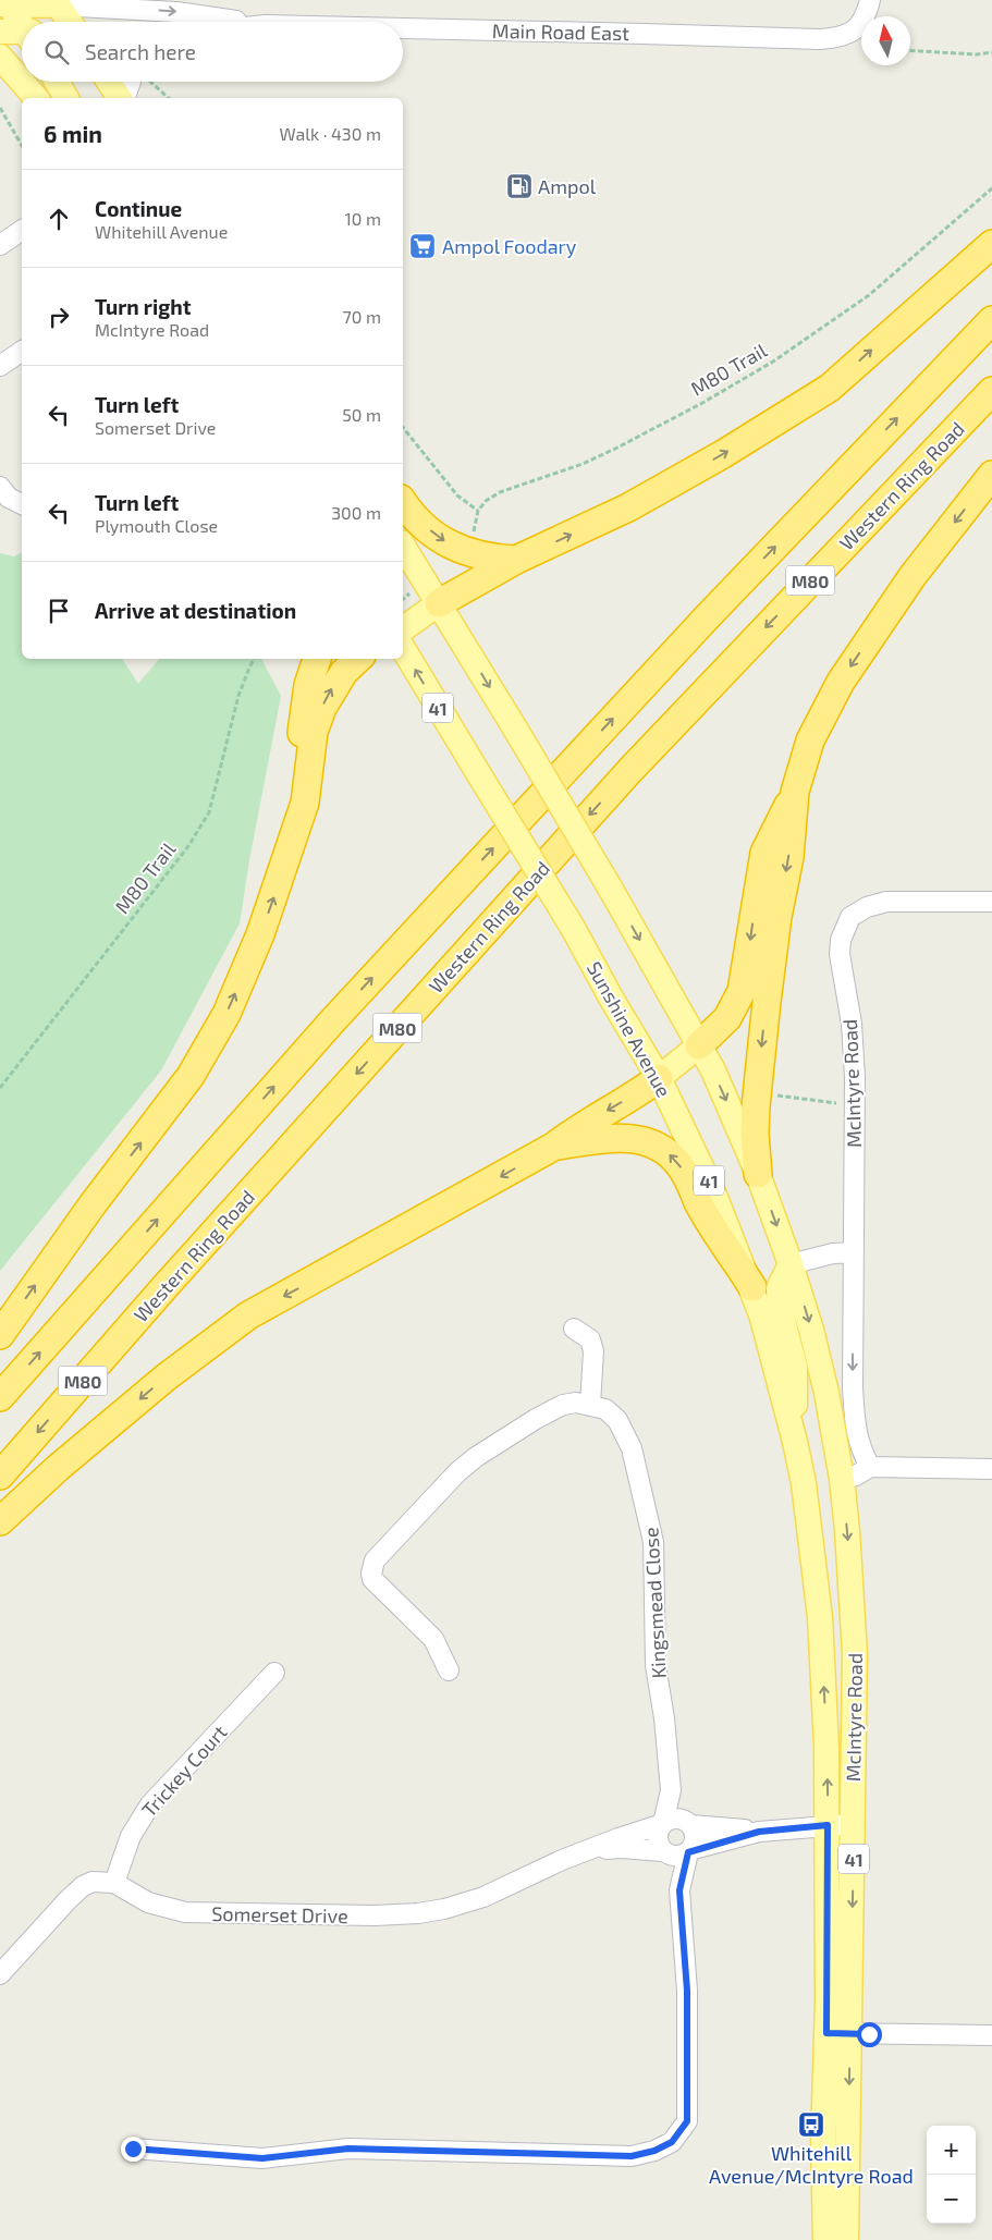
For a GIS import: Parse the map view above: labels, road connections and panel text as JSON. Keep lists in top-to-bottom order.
{
  "streets": {
    "highway": ["Western Ring Road", "M80"],
    "main road": [
      "Main Road East",
      "41",
      "Sunshine Avenue",
      "McIntyre Road"
    ],
    "street": ["Kingsmead Close", "Trickey Court", "Somerset Drive"],
    "path": ["M80 Trail"]
  },
  "crossings": [
    ["41", "McIntyre Road"],
    ["Sunshine Avenue", "McIntyre Road"],
    ["Kingsmead Close", "Somerset Drive"],
    ["Trickey Court", "Somerset Drive"]
  ],
  "places": {
    "fuel station": ["Ampol"],
    "supermarket": ["Ampol Foodary"],
    "bus stop": ["Whitehill Avenue/McIntyre Road"]
  },
  "north": "top",
  "page": {
    "search": "Search here",
    "heading": ["6 min", "Walk · 430 m"],
    "list": [
      ["Continue", "Whitehill Avenue", "10 m"],
      ["Turn right", "McIntyre Road", "70 m"],
      ["Turn left", "Somerset Drive", "50 m"],
      ["Turn left", "Plymouth Close", "300 m"],
      "Arrive at destination"
    ],
    "map_buttons": ["+", "−"]
  }
}
